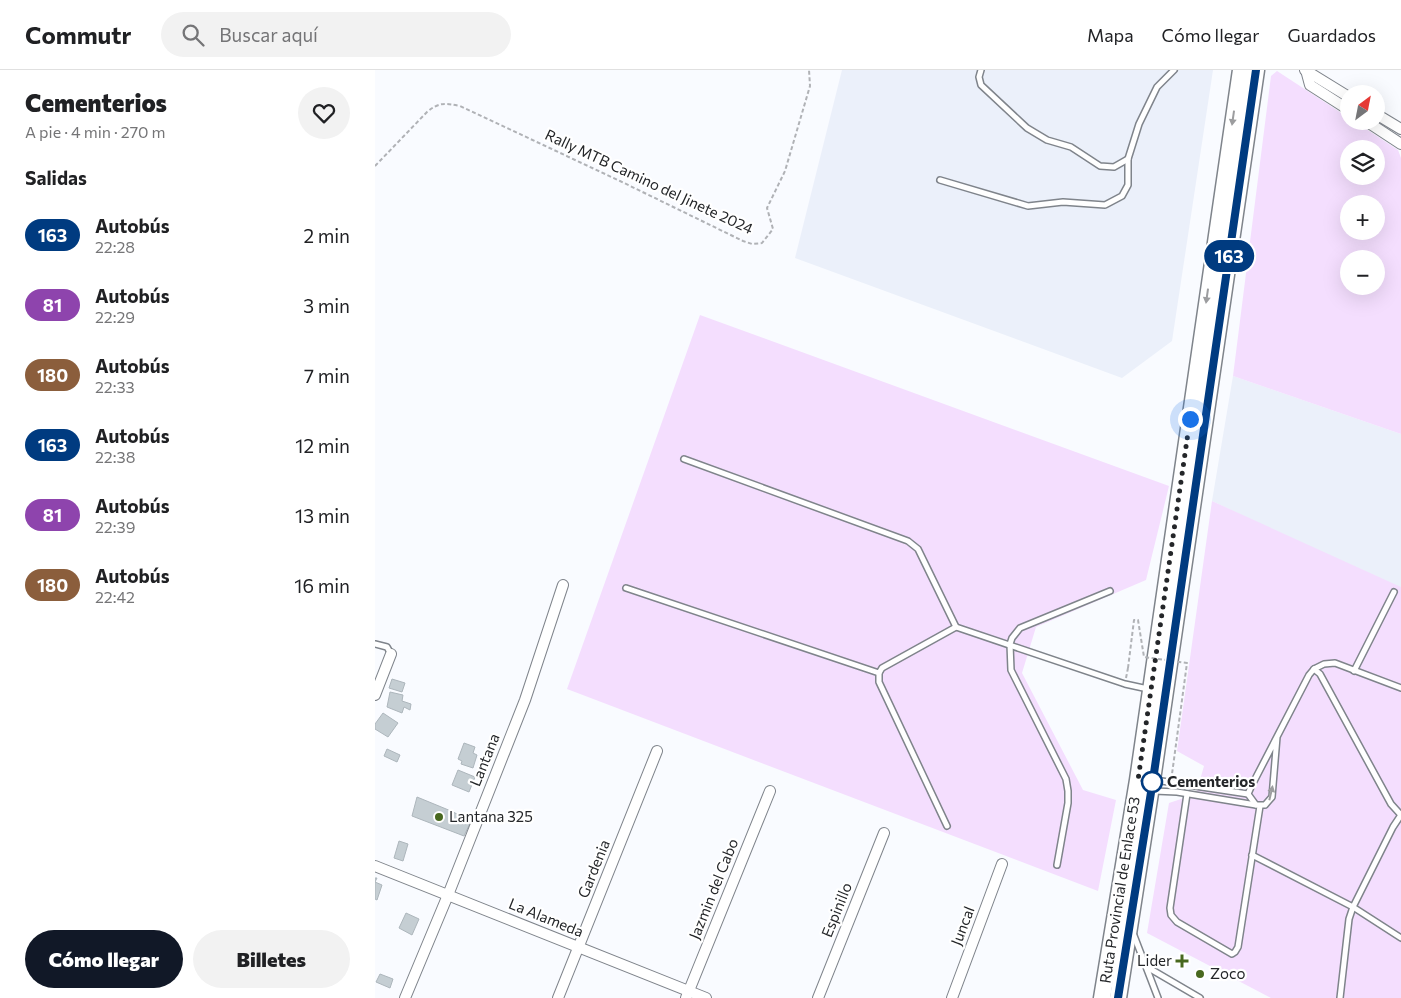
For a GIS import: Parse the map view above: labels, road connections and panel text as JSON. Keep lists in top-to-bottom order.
{
  "streets": {
    "main road": ["Ruta Provincial de Enlace 53"],
    "street": [
      "Lantana",
      "Gardenia",
      "Jazmin del Cabo",
      "Espinillo",
      "La Alameda",
      "Juncal"
    ],
    "path": ["Rally MTB Camino del Jinete 2024"]
  },
  "crossings": [
    ["Lantana", "La Alameda"],
    ["Gardenia", "La Alameda"],
    ["Jazmin del Cabo", "La Alameda"]
  ],
  "places": {
    "other": ["Cementerios", "Lantana 325", "Zoco"],
    "health": ["Lider"]
  },
  "lines": ["bus line 163"],
  "north": "top right",
  "page": {
    "header": "Commutr",
    "search": "Buscar aquí",
    "nav": ["Mapa", "Cómo llegar", "Guardados"],
    "heading": [
      ["Cementerios", "A pie · 4 min · 270 m"],
      "Salidas"
    ],
    "on_map": "163",
    "map_buttons": ["+", "−"],
    "list": [
      {
        "mark": "163",
        "name": "Autobús",
        "note": "22:28",
        "value": "2 min"
      },
      {
        "mark": "81",
        "name": "Autobús",
        "note": "22:29",
        "value": "3 min"
      },
      {
        "mark": "180",
        "name": "Autobús",
        "note": "22:33",
        "value": "7 min"
      },
      {
        "mark": "163",
        "name": "Autobús",
        "note": "22:38",
        "value": "12 min"
      },
      {
        "mark": "81",
        "name": "Autobús",
        "note": "22:39",
        "value": "13 min"
      },
      {
        "mark": "180",
        "name": "Autobús",
        "note": "22:42",
        "value": "16 min"
      }
    ],
    "buttons": ["Cómo llegar", "Billetes"]
  }
}
